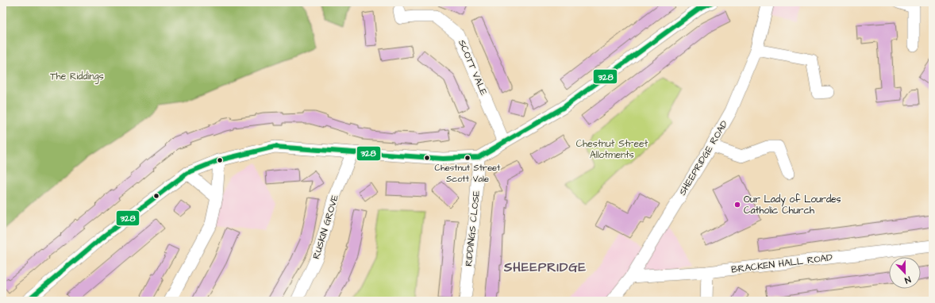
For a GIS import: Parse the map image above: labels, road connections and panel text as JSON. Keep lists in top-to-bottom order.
{
  "streets": {
    "street": [
      "SCOTT VALE",
      "SHEEPRIDGE ROAD",
      "RUSKIN GROVE",
      "RIDDINGS CLOSE",
      "BRACKEN HALL ROAD"
    ]
  },
  "crossings": [
    ["SHEEPRIDGE ROAD", "BRACKEN HALL ROAD"]
  ],
  "districts": ["SHEEPRIDGE"],
  "parks": ["The Riddings", "Chestnut Street Allotments"],
  "places": ["Chestnut Street Scott Vale", "Our Lady of Lourdes Catholic Church"],
  "lines": ["transit line 328"],
  "north": "bottom"
}
